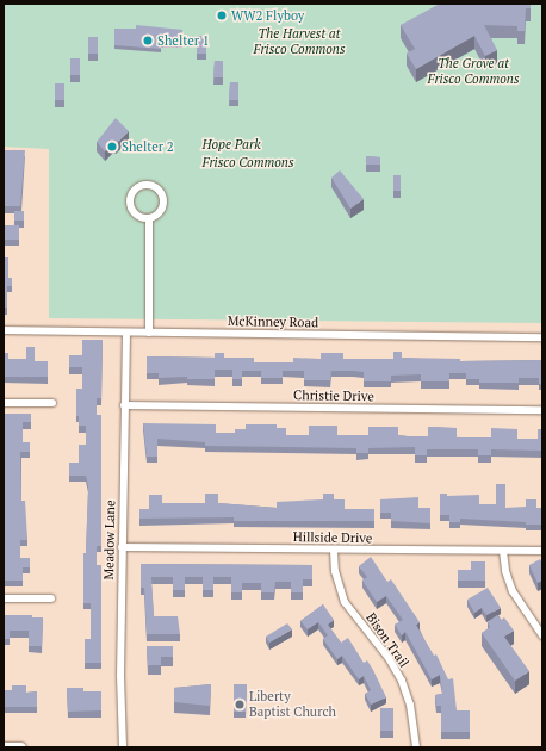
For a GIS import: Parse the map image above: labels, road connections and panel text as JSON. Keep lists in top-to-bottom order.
{
  "streets": {
    "street": [
      "McKinney Road",
      "Christie Drive",
      "Hillside Drive",
      "Meadow Lane",
      "Bison Trail"
    ]
  },
  "crossings": [
    ["McKinney Road", "Meadow Lane"],
    ["Christie Drive", "Meadow Lane"],
    ["Hillside Drive", "Meadow Lane"],
    ["Hillside Drive", "Bison Trail"]
  ],
  "parks": [
    "The Harvest at Frisco Commons",
    "The Grove at Frisco Commons",
    "Hope Park",
    "Frisco Commons"
  ],
  "places": [
    "WW2 Flyboy",
    "Shelter 1",
    "Shelter 2",
    "Liberty Baptist Church"
  ]
}
